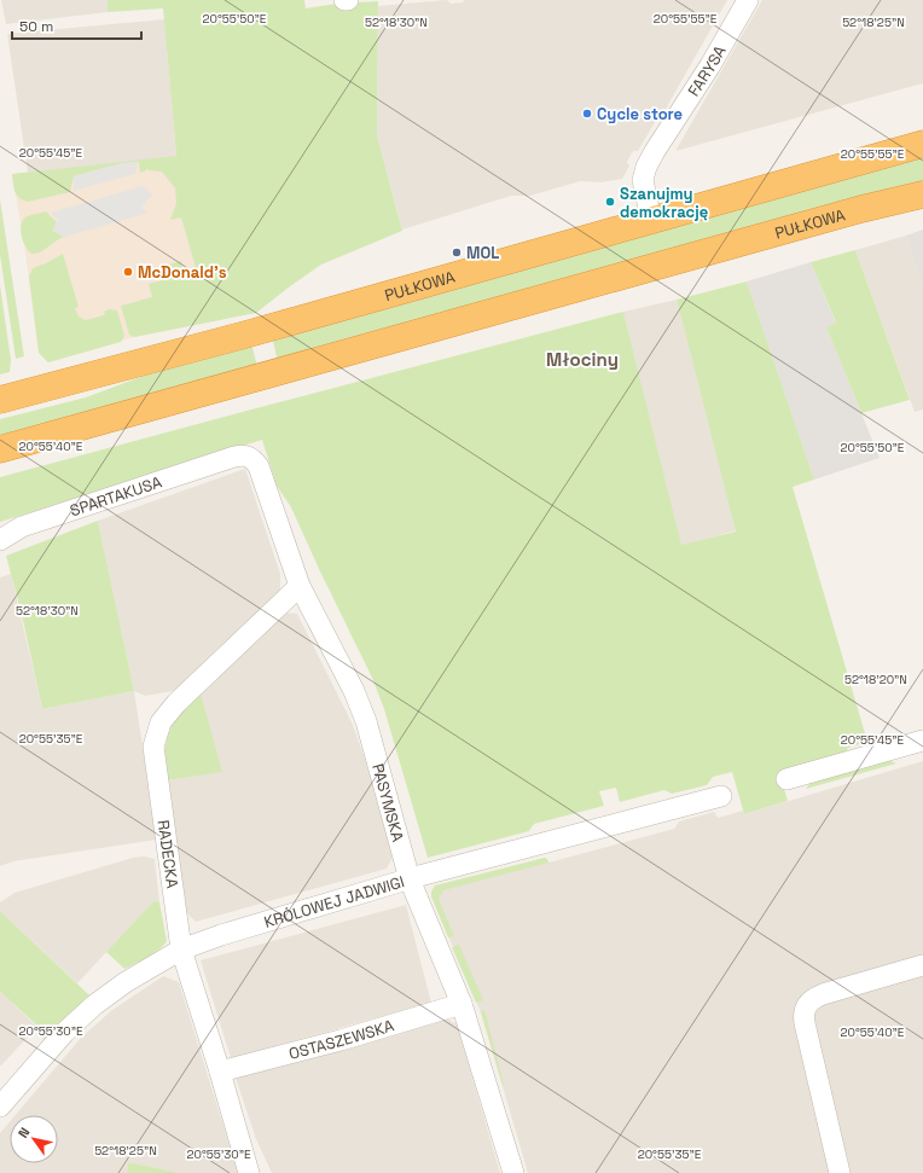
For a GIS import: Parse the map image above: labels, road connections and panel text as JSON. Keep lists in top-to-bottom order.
{
  "streets": {
    "highway": ["PUŁKOWA"],
    "street": [
      "FARYSA",
      "SPARTAKUSA",
      "PASYMSKA",
      "RADECKA",
      "KRÓLOWEJ JADWIGI",
      "OSTASZEWSKA"
    ]
  },
  "crossings": [
    ["FARYSA", "PUŁKOWA"],
    ["SPARTAKUSA", "PASYMSKA"],
    ["PASYMSKA", "RADECKA"],
    ["PASYMSKA", "KRÓLOWEJ JADWIGI"],
    ["PASYMSKA", "OSTASZEWSKA"],
    ["RADECKA", "KRÓLOWEJ JADWIGI"],
    ["RADECKA", "OSTASZEWSKA"]
  ],
  "districts": ["Młociny"],
  "places": [
    "Cycle store",
    "Szanujmy demokrację",
    "MOL",
    "McDonald's"
  ],
  "scale_bar": "50 m",
  "north": "top left",
  "coordinates": [
    "20°55'50\"E",
    "20°55'55\"E",
    "52°18'30\"N",
    "52°18'25\"N",
    "20°55'45\"E",
    "20°55'40\"E",
    "52°18'20\"N",
    "20°55'35\"E",
    "20°55'30\"E"
  ]
}
